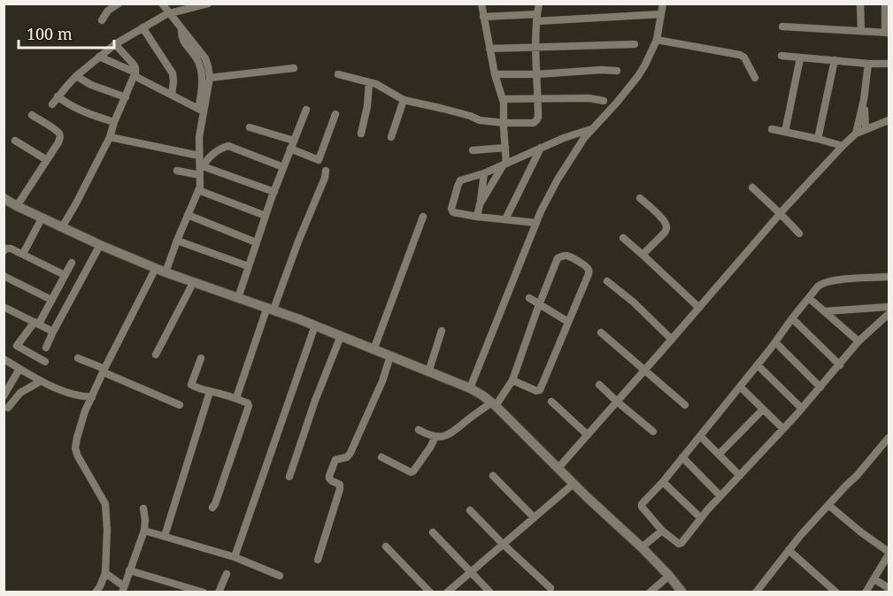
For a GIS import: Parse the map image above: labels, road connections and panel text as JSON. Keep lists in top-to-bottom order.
{
  "scale_bar": "100 m"
}
